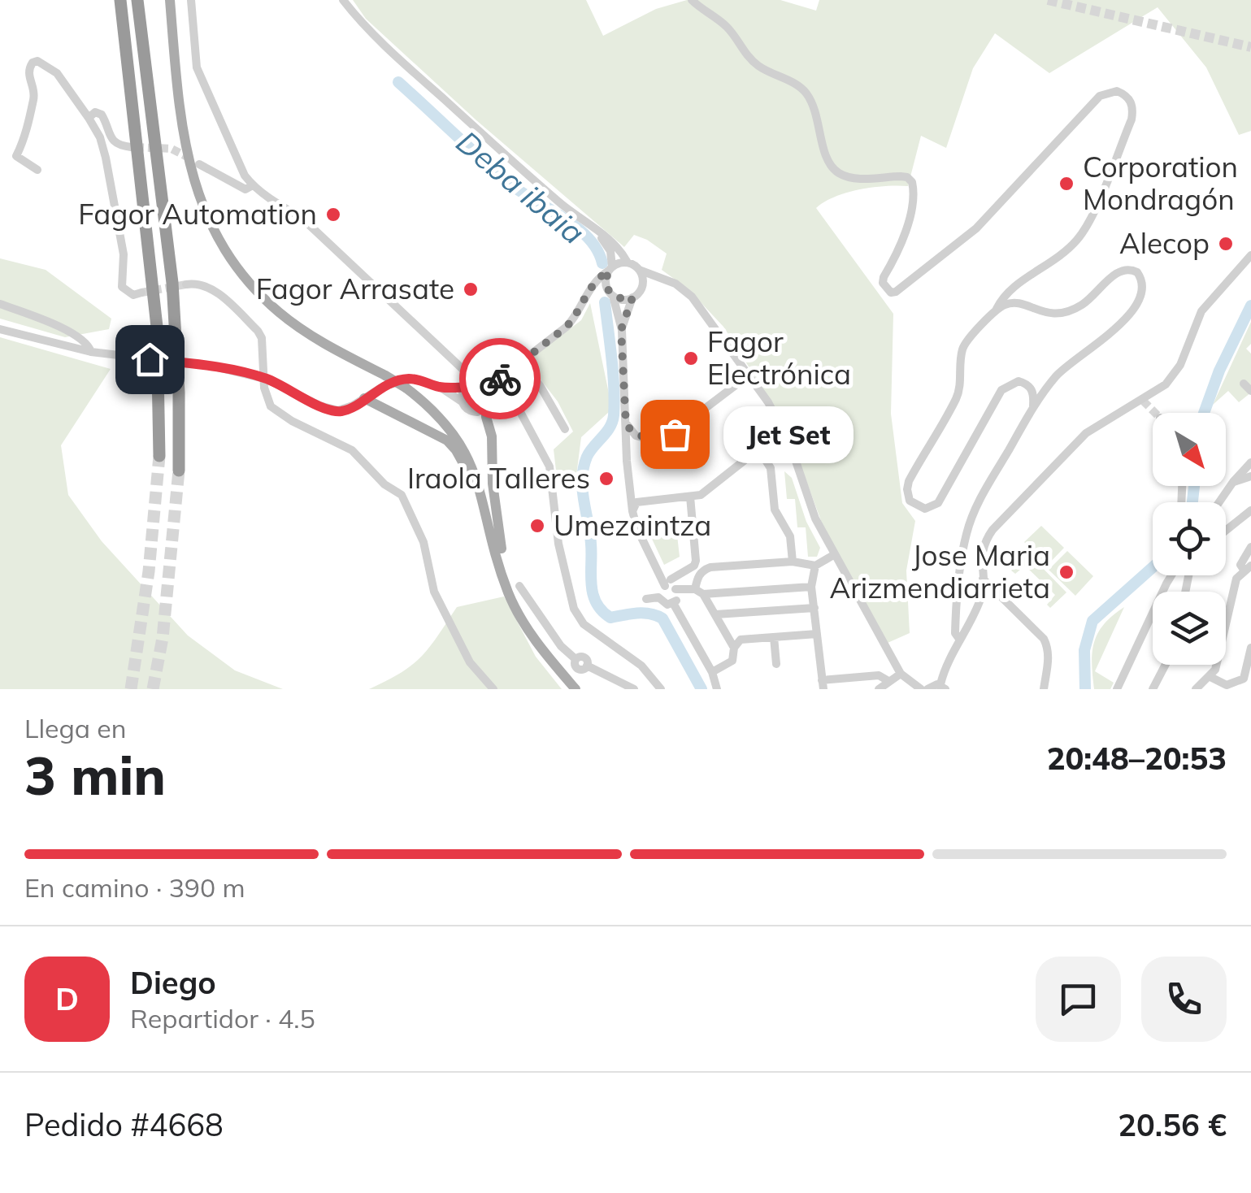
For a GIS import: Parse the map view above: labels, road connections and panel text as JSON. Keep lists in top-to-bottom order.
{
  "water": ["Deba ibaia"],
  "places": [
    "Corporation Mondragón",
    "Fagor Automation",
    "Alecop",
    "Fagor Arrasate",
    "Fagor Electrónica",
    "Jet Set",
    "Iraola Talleres",
    "Umezaintza",
    "Jose Maria Arizmendiarrieta"
  ],
  "north": "bottom right",
  "page": {
    "bubble": "Jet Set",
    "heading": ["3 min", "Llega en", "20:48–20:53"],
    "panel": [
      "Diego",
      "Repartidor · 4.5",
      "Pedido #4668",
      "20.56 €"
    ],
    "bar": "En camino · 390 m",
    "round": "D"
  }
}
